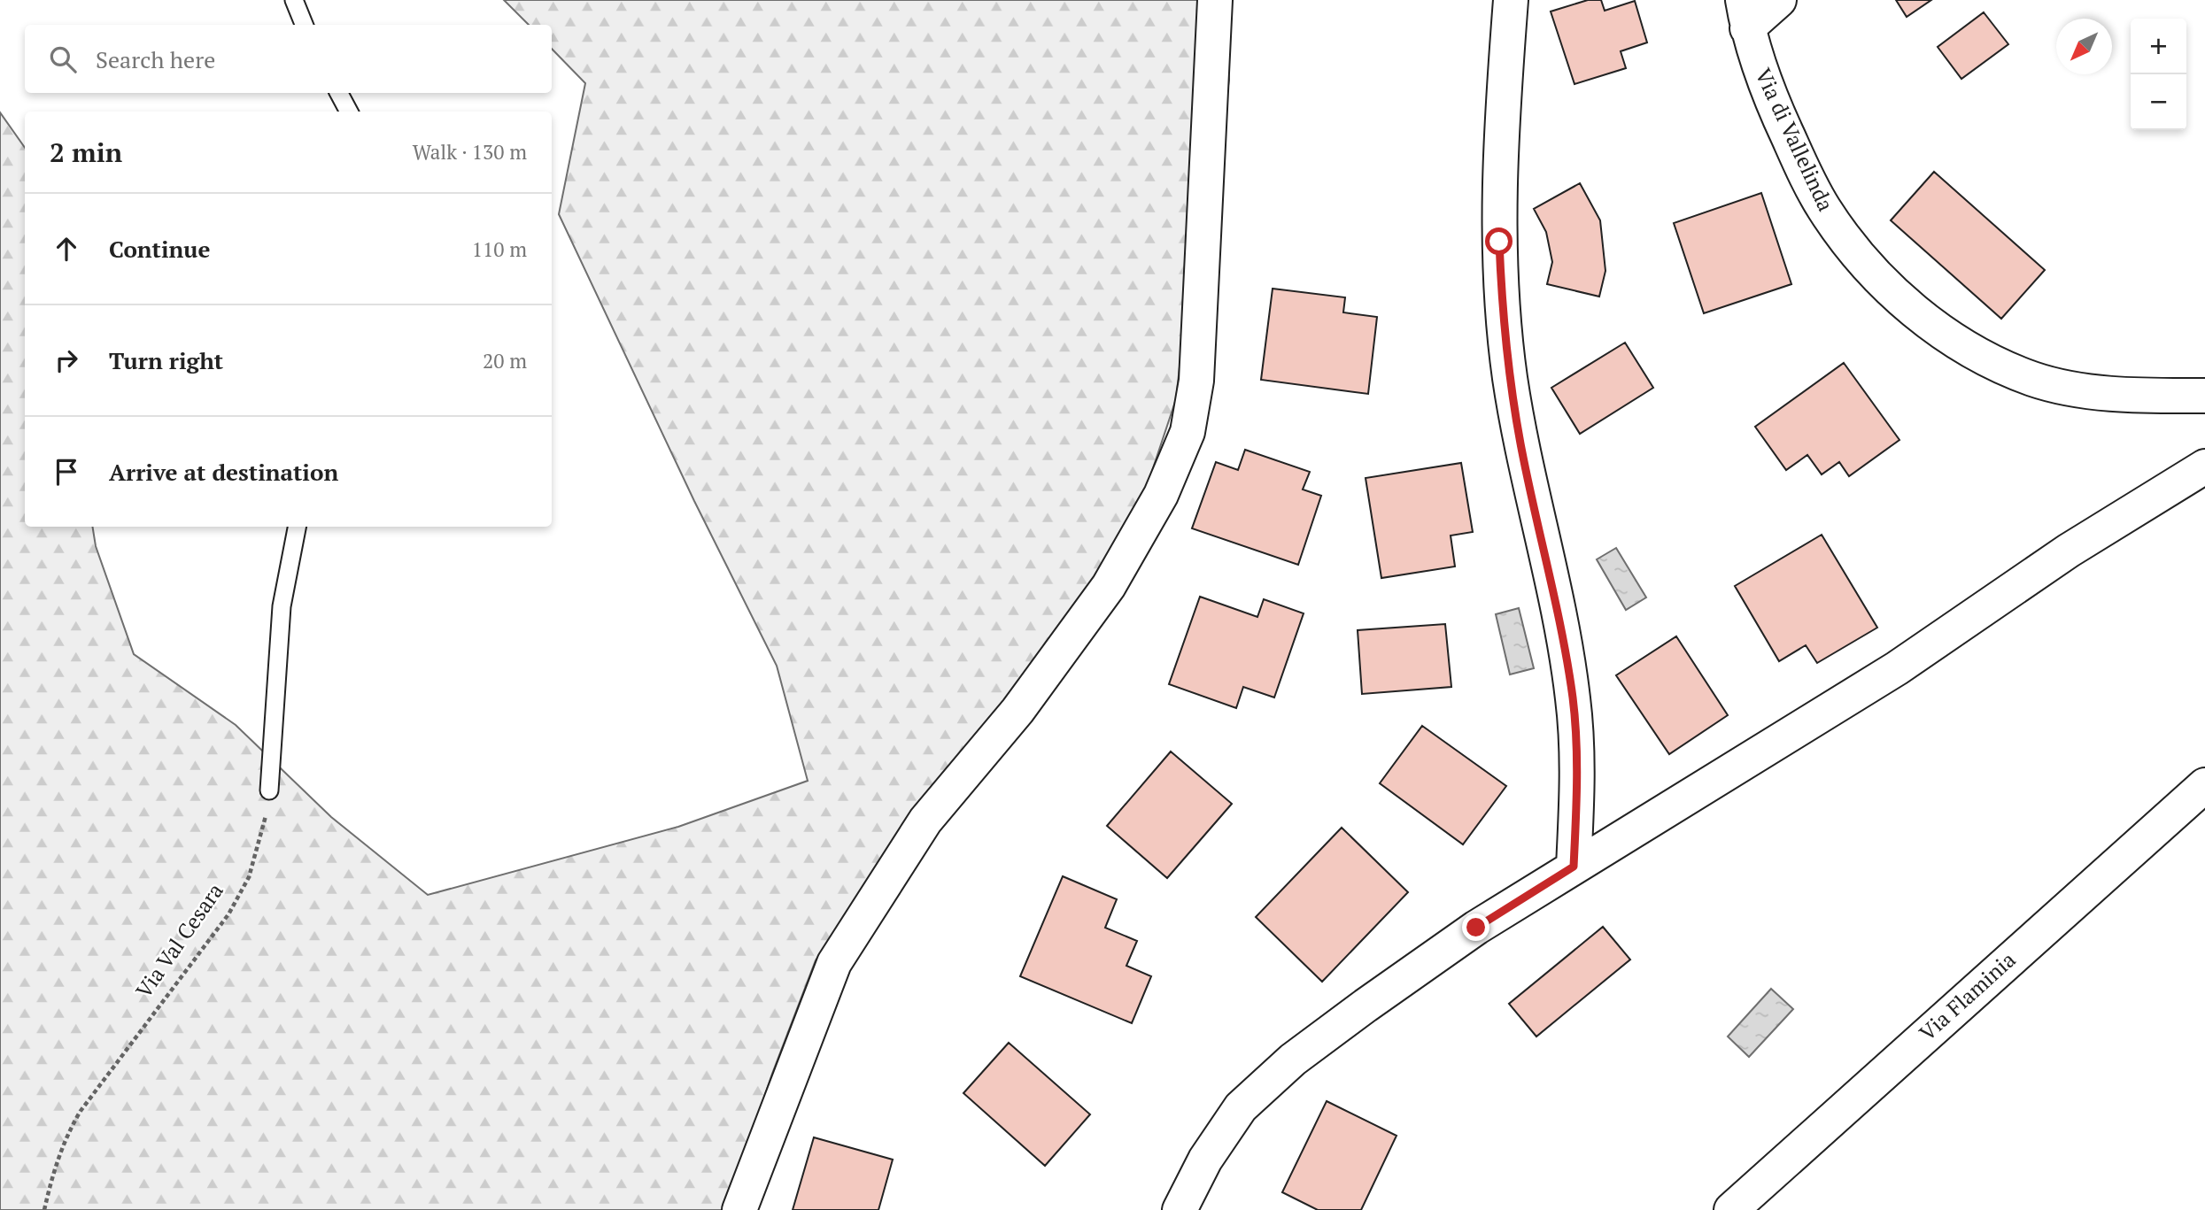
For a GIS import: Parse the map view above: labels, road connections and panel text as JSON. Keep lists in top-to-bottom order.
{
  "streets": {
    "street": ["Via di Vallelinda", "Via Flaminia"],
    "path": ["Via Val Cesara"]
  },
  "north": "bottom left",
  "page": {
    "map_buttons": ["+", "−"],
    "search": "Search here",
    "heading": ["2 min", "Walk · 130 m"],
    "list": [
      ["Continue", "110 m"],
      ["Turn right", "20 m"],
      "Arrive at destination"
    ]
  }
}
